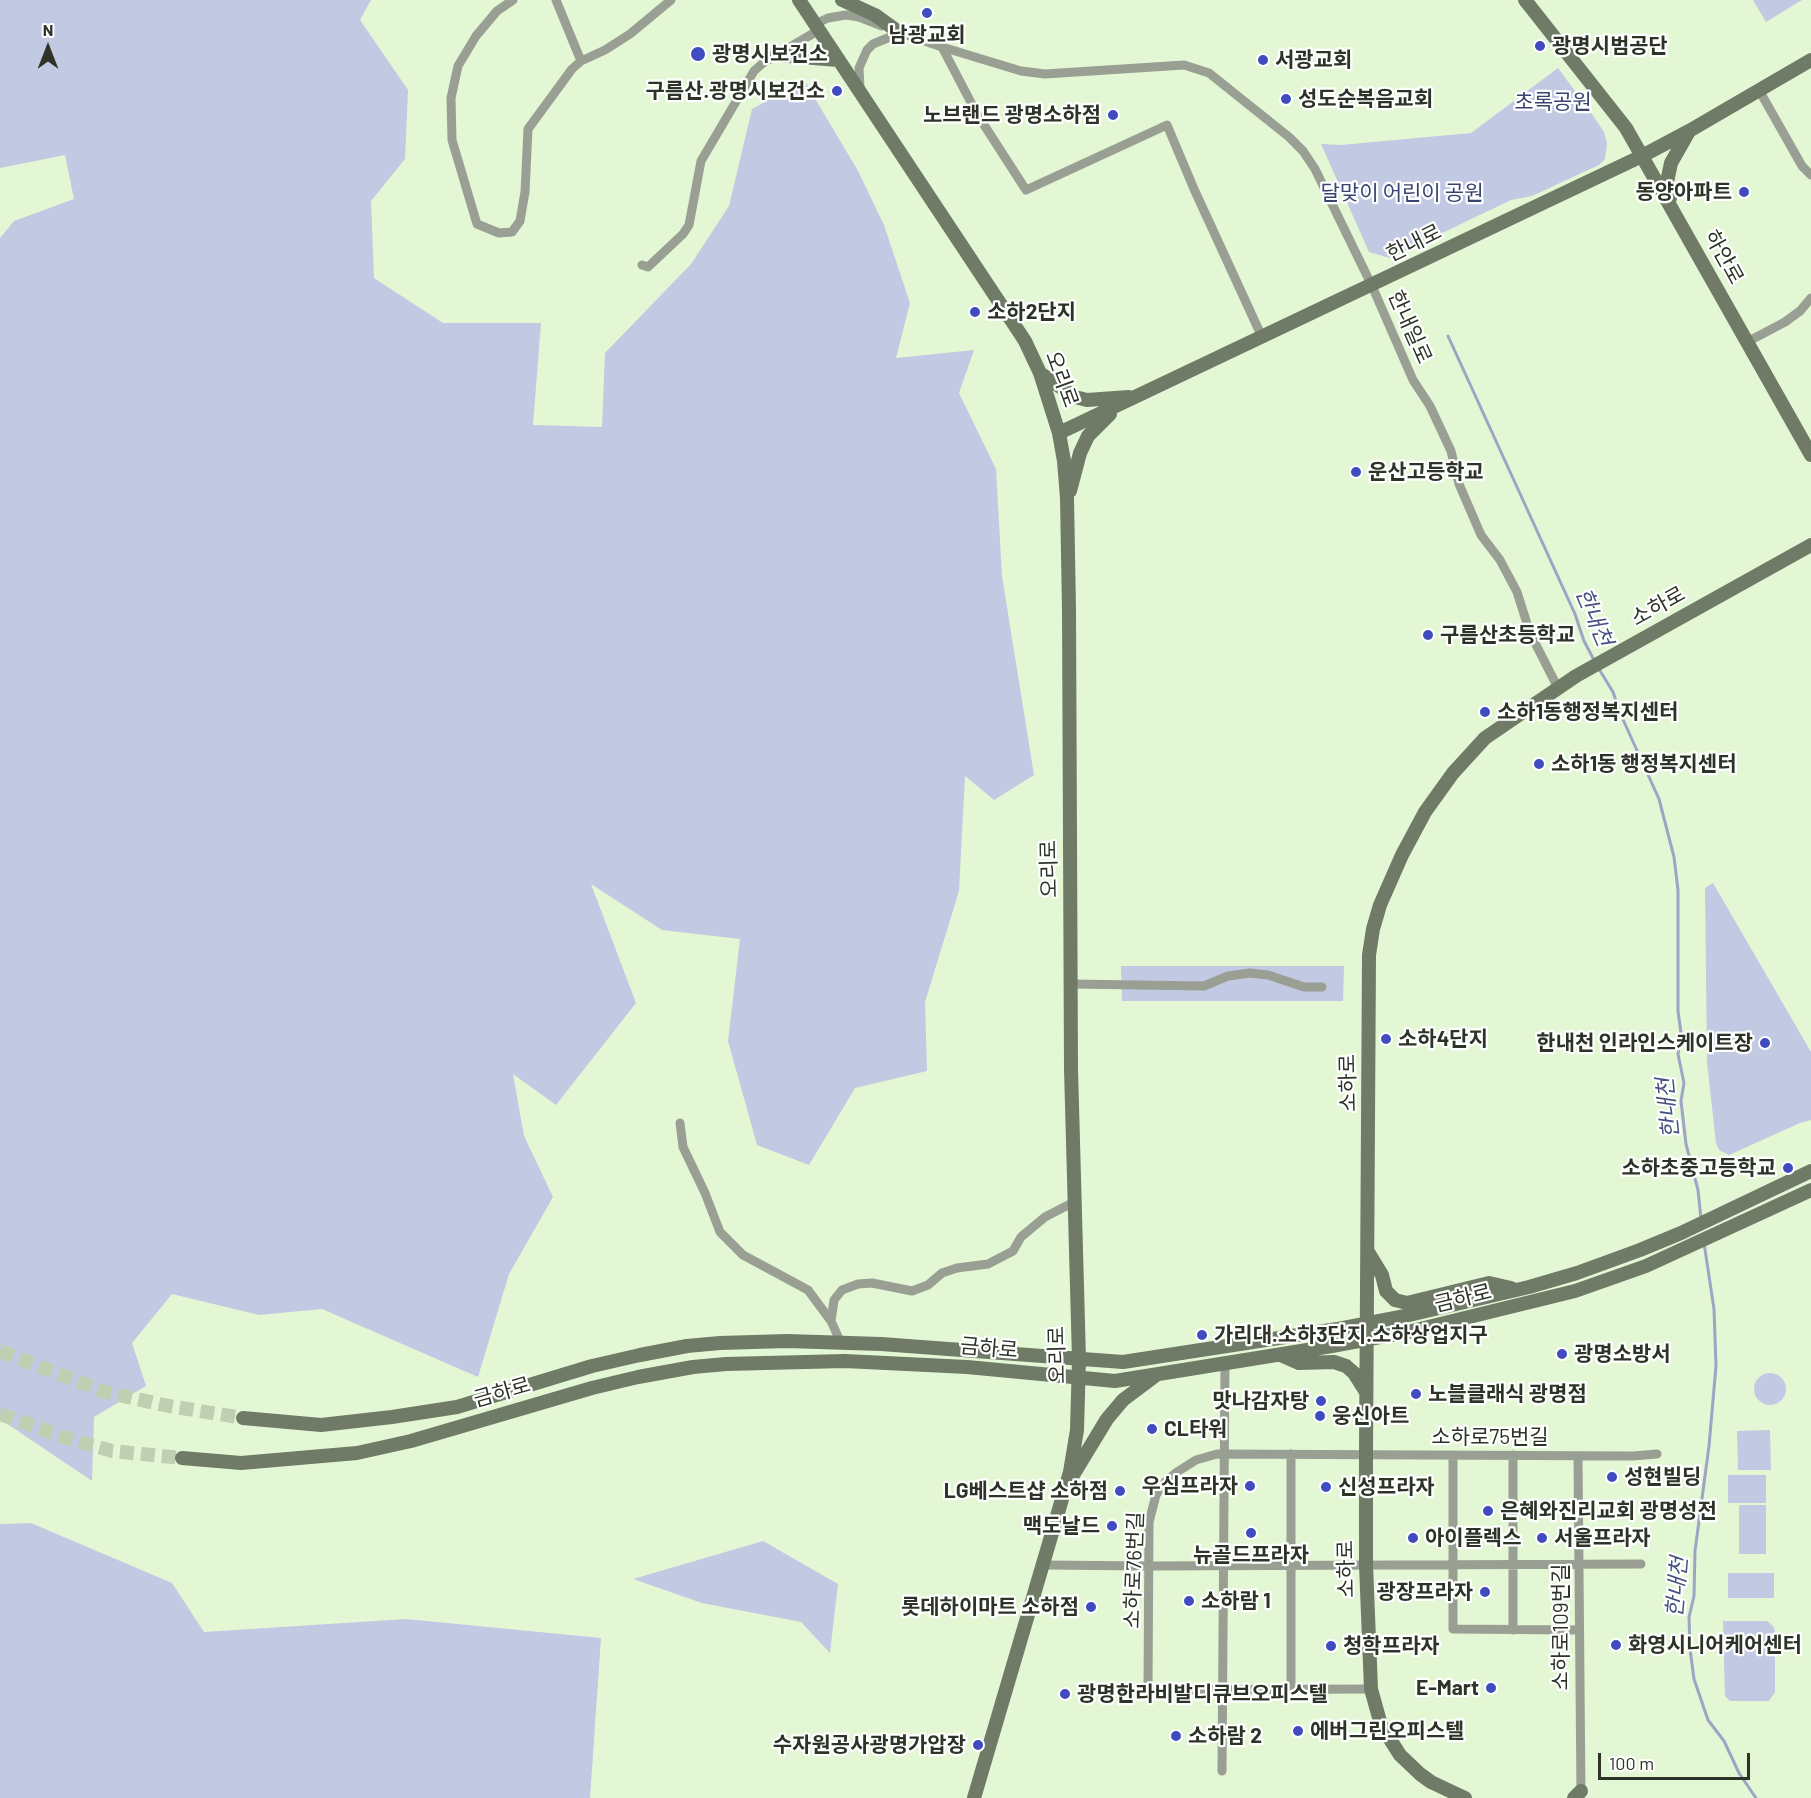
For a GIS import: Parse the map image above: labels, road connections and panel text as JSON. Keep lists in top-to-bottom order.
{
  "streets": {
    "main road": [
      "한내로",
      "하안로",
      "오리로",
      "소하로",
      "금하로"
    ],
    "street": [
      "한내일로",
      "소하로75번길",
      "소하로76번길",
      "소하로109번길"
    ]
  },
  "crossings": [
    ["한내로", "하안로"],
    ["한내로", "한내일로"],
    ["한내로", "오리로"],
    ["한내일로", "오리로"],
    ["한내일로", "소하로"],
    ["오리로", "금하로"],
    ["소하로", "금하로"],
    ["소하로", "소하로75번길"],
    ["소하로", "소하로76번길"],
    ["소하로75번길", "소하로76번길"],
    ["소하로75번길", "소하로109번길"]
  ],
  "water": ["한내천"],
  "parks": ["초록공원", "달맞이 어린이 공원"],
  "places": [
    "남광교회",
    "광명시범공단",
    "광명시보건소",
    "서광교회",
    "구름산.광명시보건소",
    "성도순복음교회",
    "노브랜드 광명소하점",
    "동양아파트",
    "소하2단지",
    "운산고등학교",
    "구름산초등학교",
    "소하1동행정복지센터",
    "소하1동 행정복지센터",
    "소하4단지",
    "한내천 인라인스케이트장",
    "소하초중고등학교",
    "가리대.소하3단지.소하상업지구",
    "광명소방서",
    "노블클래식 광명점",
    "맛나감자탕",
    "웅신아트",
    "CL타워",
    "성현빌딩",
    "우심프라자",
    "신성프라자",
    "LG베스트샵 소하점",
    "은혜와진리교회 광명성전",
    "맥도날드",
    "뉴골드프라자",
    "아이플렉스",
    "서울프라자",
    "광장프라자",
    "소하람 1",
    "롯데하이마트 소하점",
    "화영시니어케어센터",
    "청학프라자",
    "E-Mart",
    "광명한라비발디큐브오피스텔",
    "에버그린오피스텔",
    "소하람 2",
    "수자원공사광명가압장"
  ],
  "scale_bar": "100 m",
  "north": "top"
}
